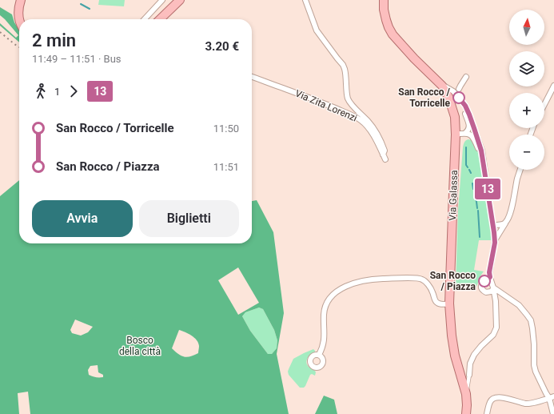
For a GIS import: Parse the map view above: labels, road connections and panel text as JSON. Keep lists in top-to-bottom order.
{
  "streets": {
    "main road": ["Via Galassa"],
    "street": ["Via Zita Lorenzi"]
  },
  "parks": ["Bosco della città"],
  "places": ["San Rocco / Torricelle", "San Rocco / Piazza"],
  "lines": ["bus line 13"],
  "north": "top",
  "page": {
    "on_map": "13",
    "map_buttons": ["+", "−"],
    "heading": ["2 min", "11:49 – 11:51 · Bus", "3.20 €"],
    "legs": ["1", "13"],
    "list": [
      {
        "name": "San Rocco / Torricelle",
        "value": "11:50"
      },
      {
        "name": "San Rocco / Piazza",
        "value": "11:51"
      }
    ],
    "buttons": ["Avvia", "Biglietti"]
  }
}
